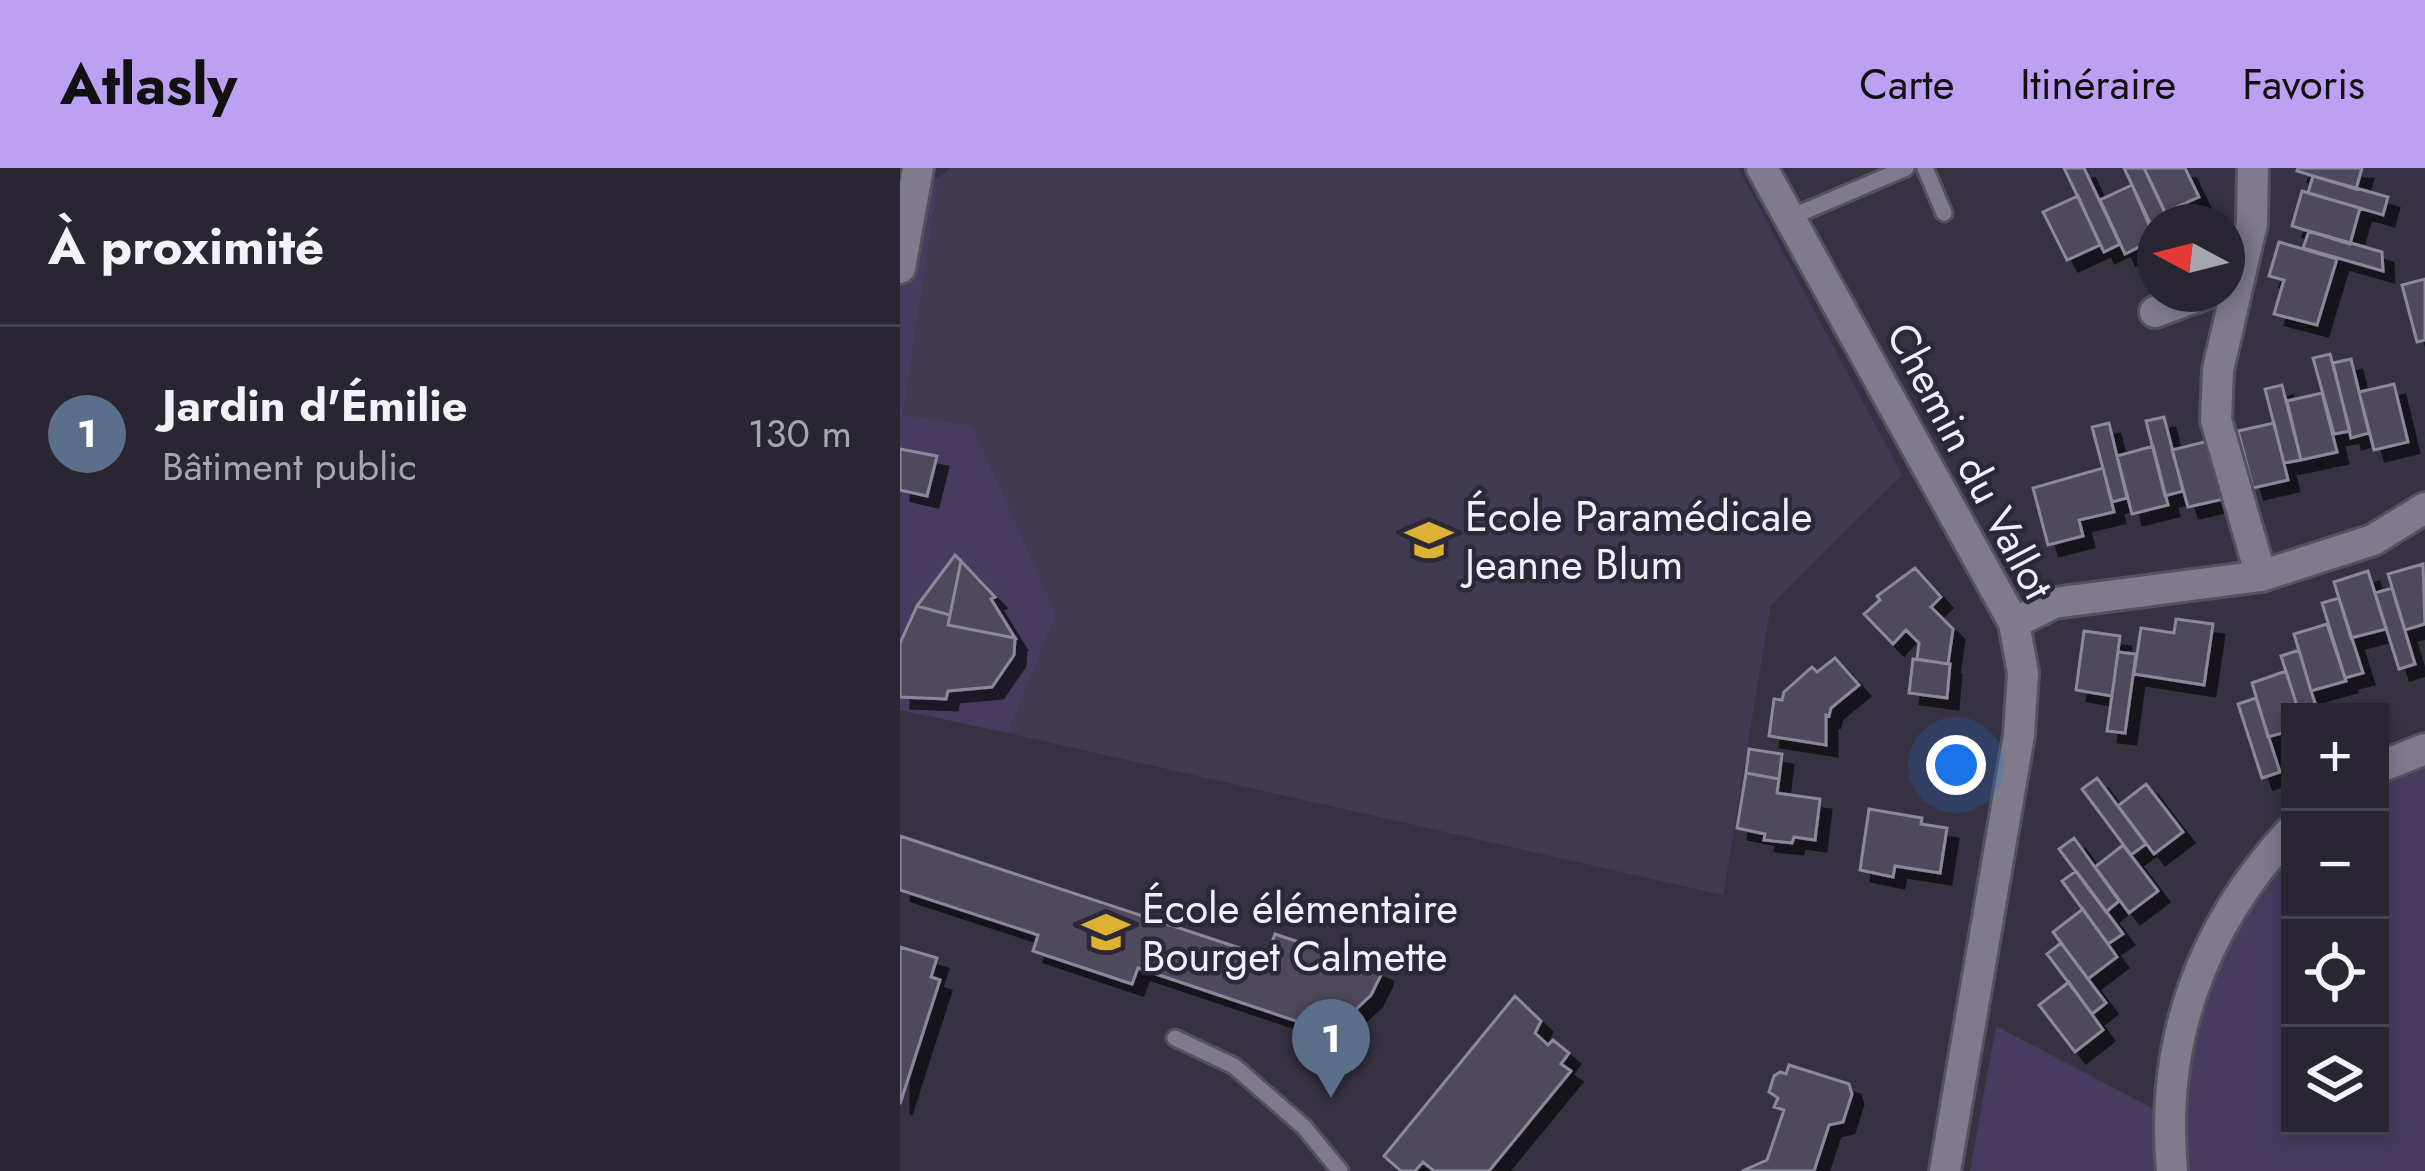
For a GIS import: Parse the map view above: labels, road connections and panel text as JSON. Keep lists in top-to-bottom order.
{
  "streets": {
    "street": ["Chemin du Vallot"]
  },
  "places": {
    "school or university": ["École Paramédicale Jeanne Blum", "École élémentaire Bourget Calmette"]
  },
  "north": "left",
  "page": {
    "header": "Atlasly",
    "nav": ["Carte", "Itinéraire", "Favoris"],
    "heading": "À proximité",
    "list": [
      {
        "mark": "1",
        "name": "Jardin d'Émilie",
        "note": "Bâtiment public",
        "value": "130 m"
      }
    ],
    "map_buttons": ["+", "−"],
    "pins": "1"
  }
}
